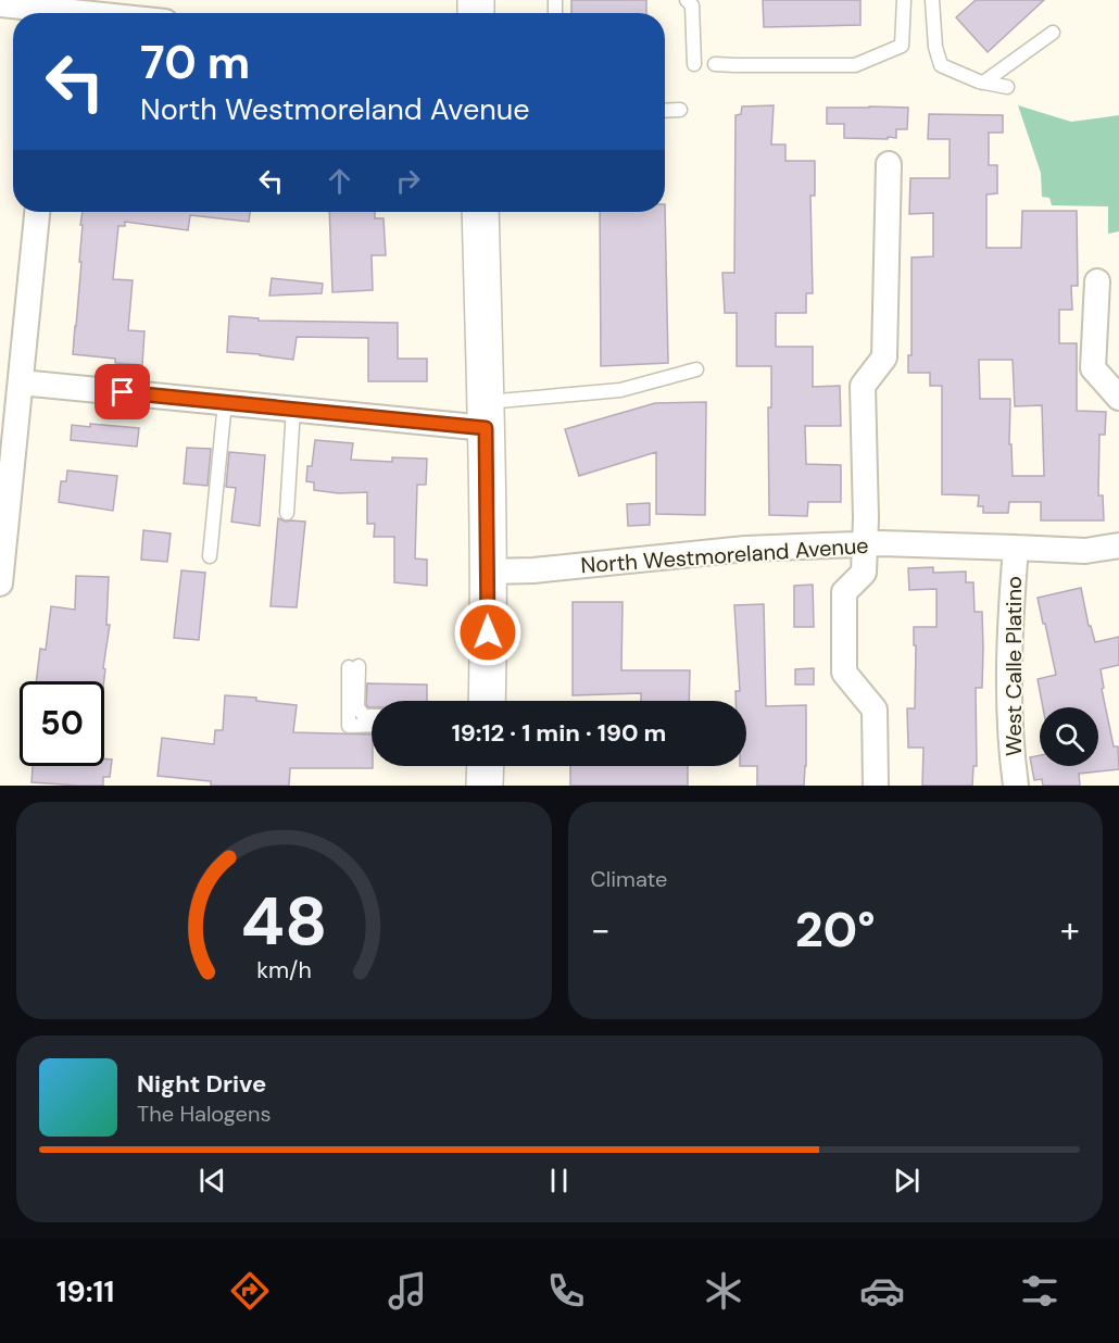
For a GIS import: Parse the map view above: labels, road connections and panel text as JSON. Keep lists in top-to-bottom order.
{
  "streets": {
    "street": ["North Westmoreland Avenue", "West Calle Platino"]
  },
  "crossings": [
    ["North Westmoreland Avenue", "West Calle Platino"]
  ],
  "page": {
    "turn": ["70 m", "North Westmoreland Avenue"],
    "limit": "50",
    "trip": "19:12 · 1 min · 190 m",
    "tile": "Climate",
    "heat": ["−", "20°", "+"],
    "song": ["Night Drive", "The Halogens"],
    "tabs": "19:11",
    "gauge": ["48", "km/h"]
  }
}
